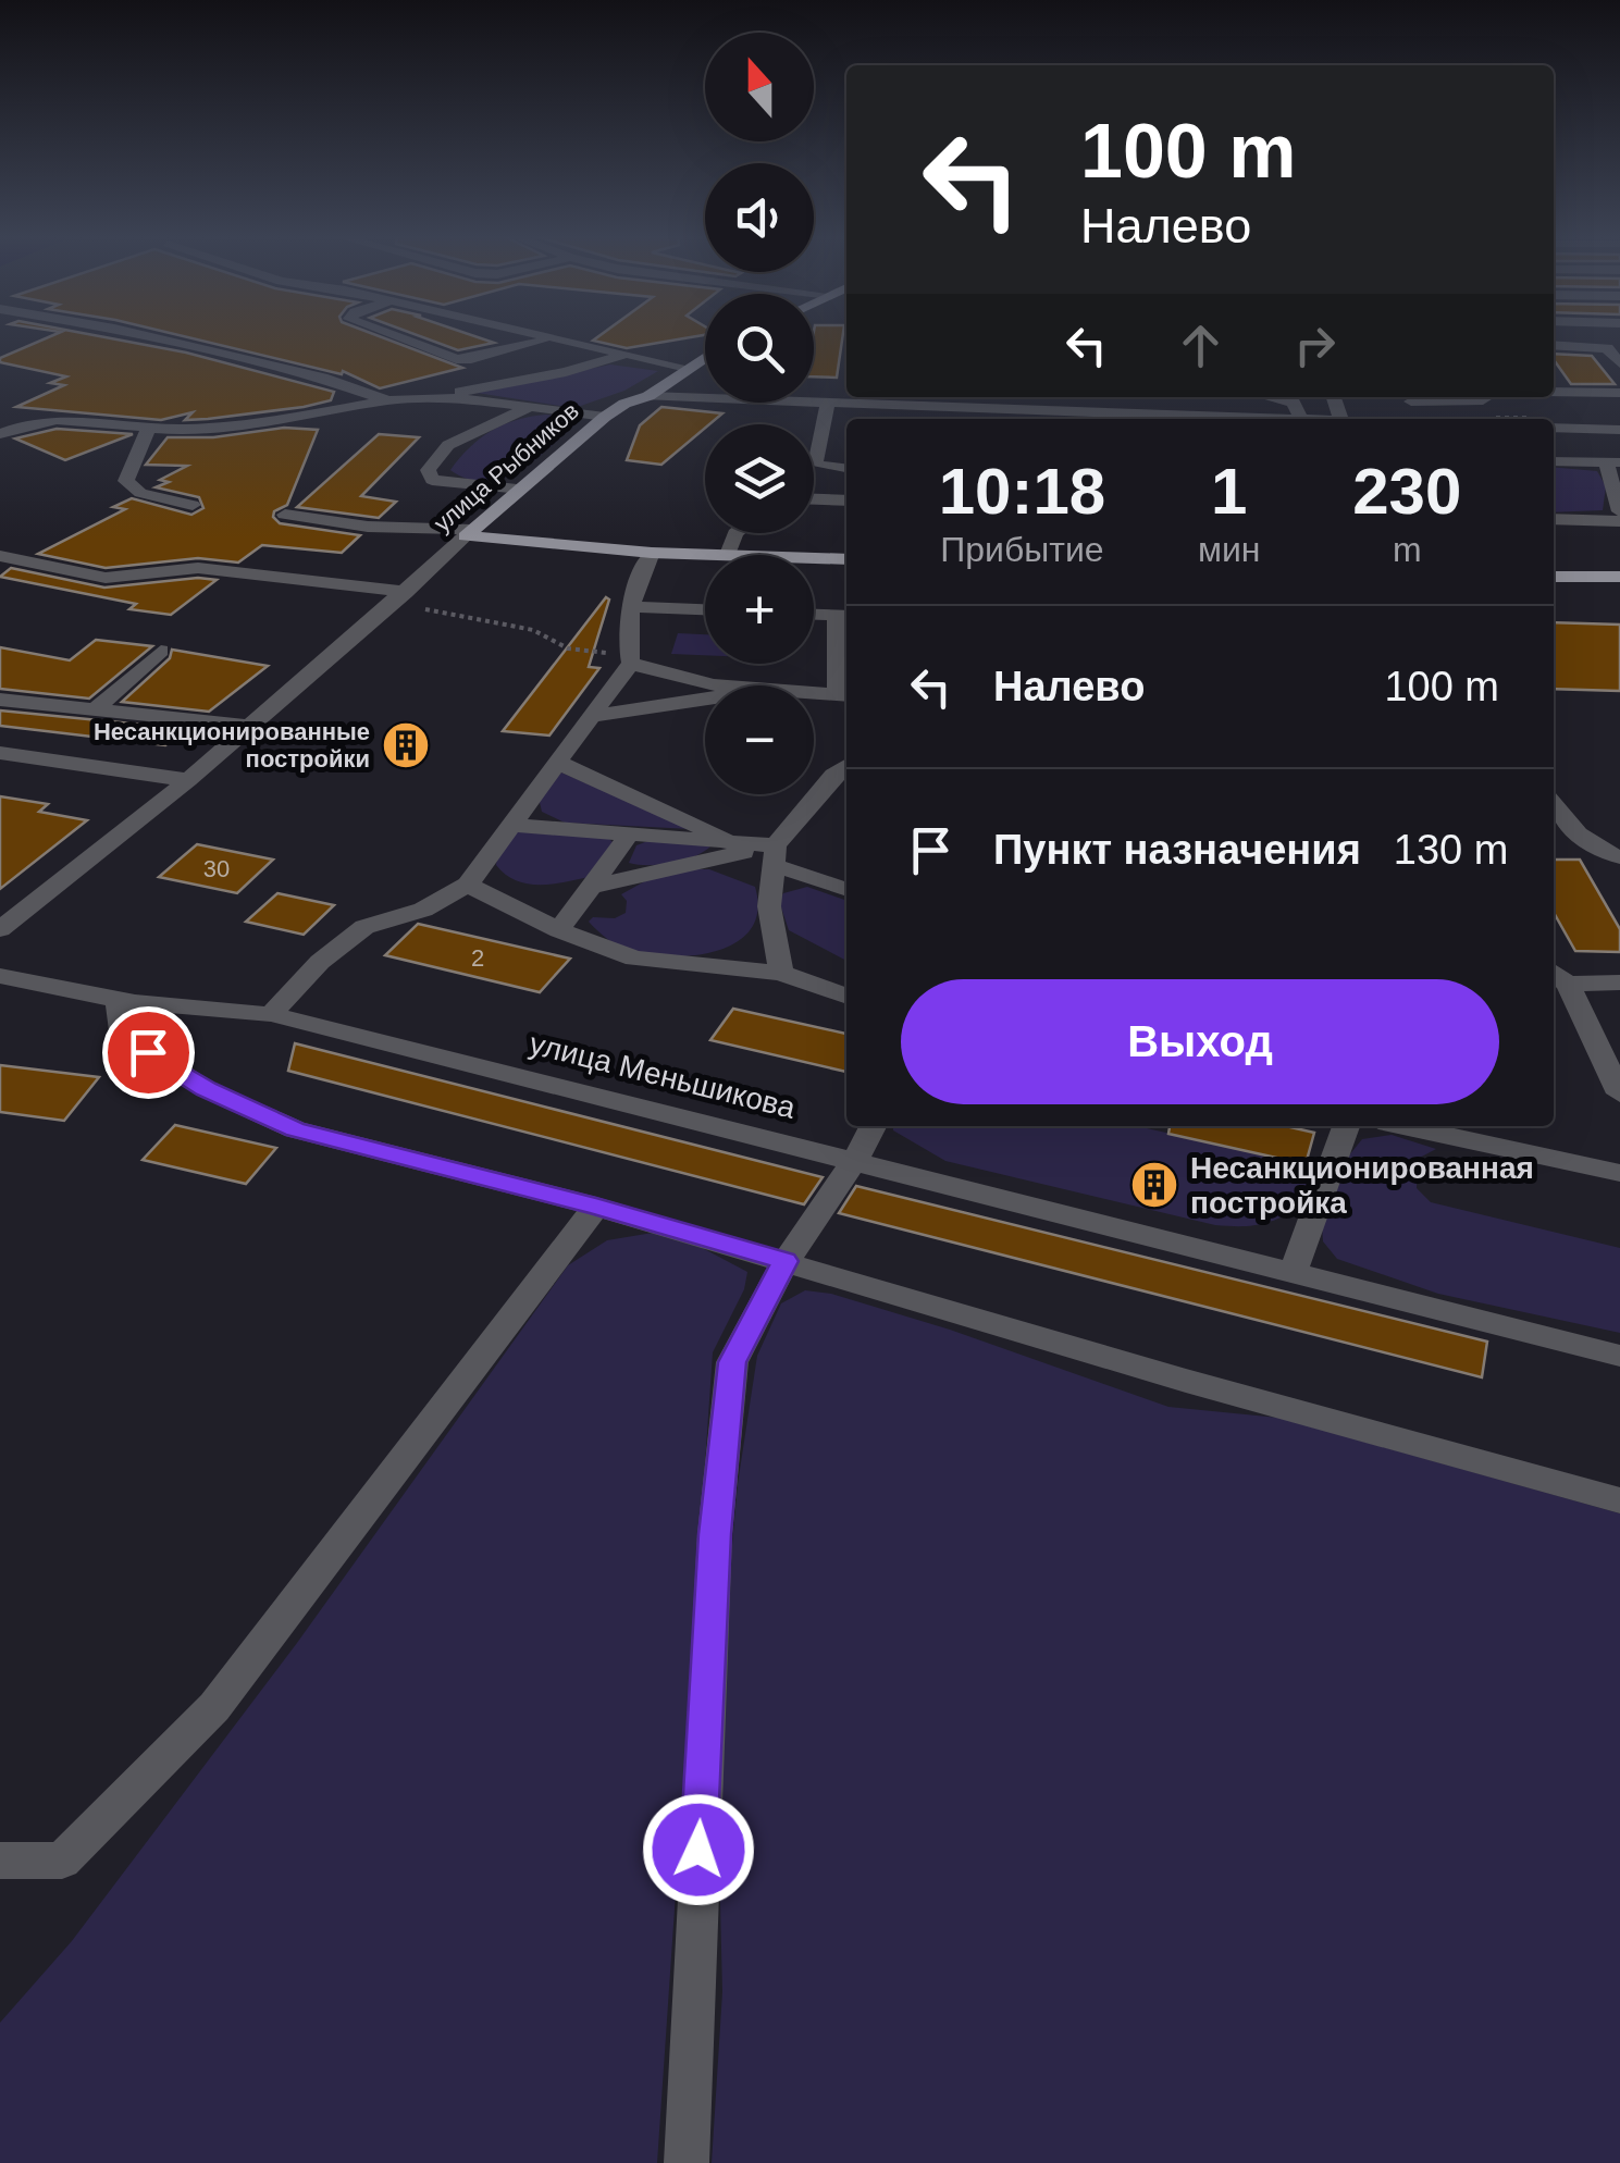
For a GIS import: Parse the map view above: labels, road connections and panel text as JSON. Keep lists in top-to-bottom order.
{
  "streets": {
    "main road": ["улица Рыбников"],
    "street": ["улица Меньшикова"]
  },
  "places": {
    "building": ["Несанкционированные постройки", "Несанкционированная постройка"]
  },
  "house_numbers": ["30", "2"],
  "north": "top",
  "page": {
    "map_buttons": ["+", "−"],
    "turn": ["100 m", "Налево"],
    "eta": [
      "10:18",
      "Прибытие",
      "1",
      "мин",
      "230",
      "m"
    ],
    "list": [
      {
        "name": "Налево",
        "value": "100 m"
      },
      {
        "name": "Пункт назначения",
        "value": "130 m"
      }
    ],
    "buttons": "Выход"
  }
}
